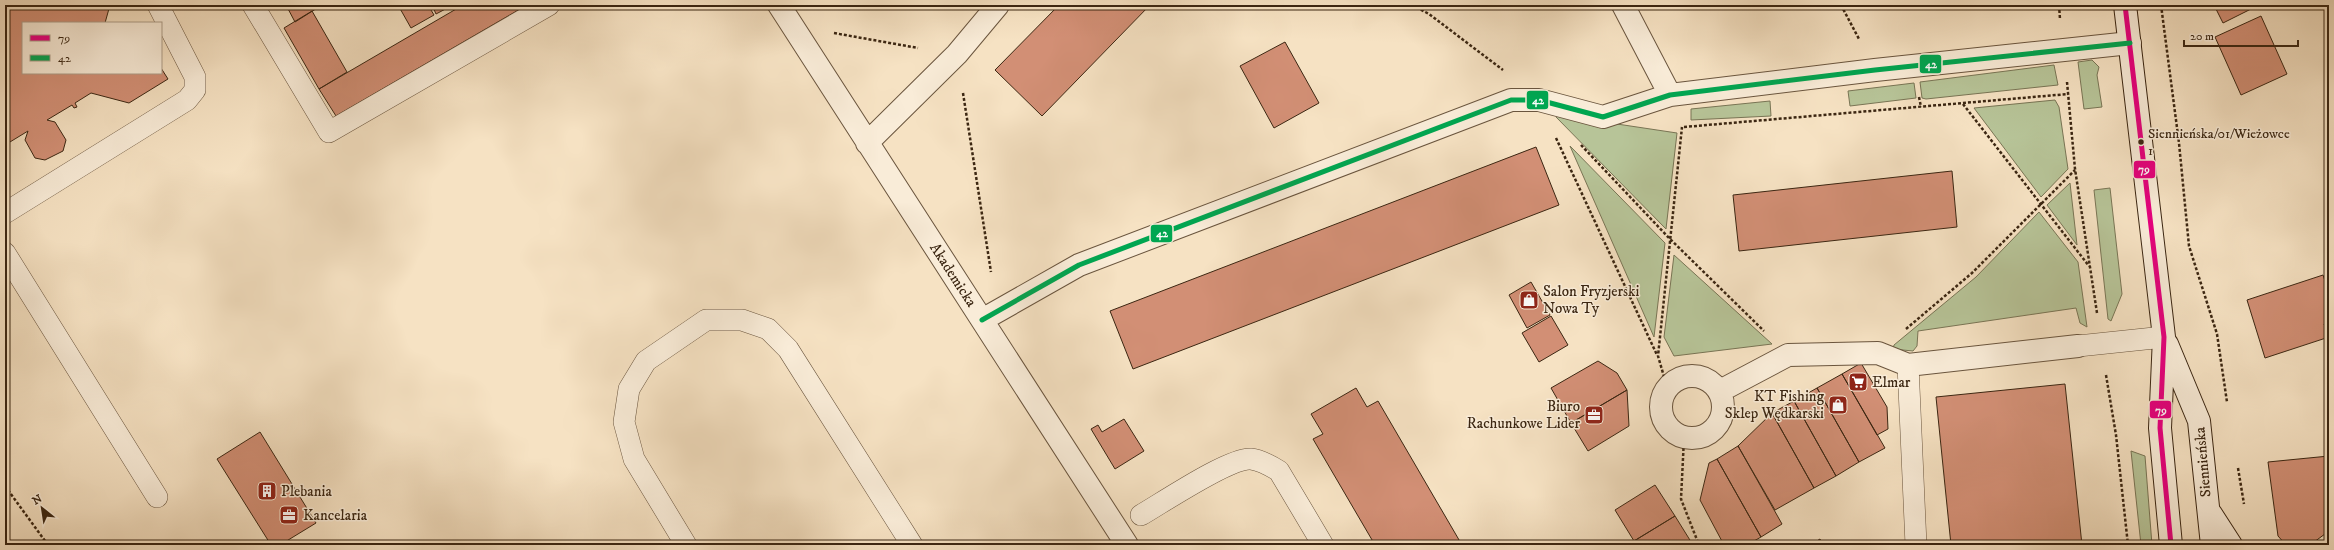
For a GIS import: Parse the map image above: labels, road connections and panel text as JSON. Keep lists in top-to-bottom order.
{
  "streets": {
    "street": ["Akademicka", "Siennieńska"]
  },
  "places": {
    "other": ["Siennieńska/01/Wieżowce 1"],
    "shop": ["Salon Fryzjerski Nowa Ty", "KT Fishing Sklep Wędkarski"],
    "supermarket": ["Elmar"],
    "office": ["Biuro Rachunkowe Lider", "Kancelaria"],
    "building": ["Plebania"]
  },
  "lines": ["transit line 79", "transit line 42"],
  "legend": ["79", "42"],
  "scale_bar": "20 m",
  "north": "top left"
}
